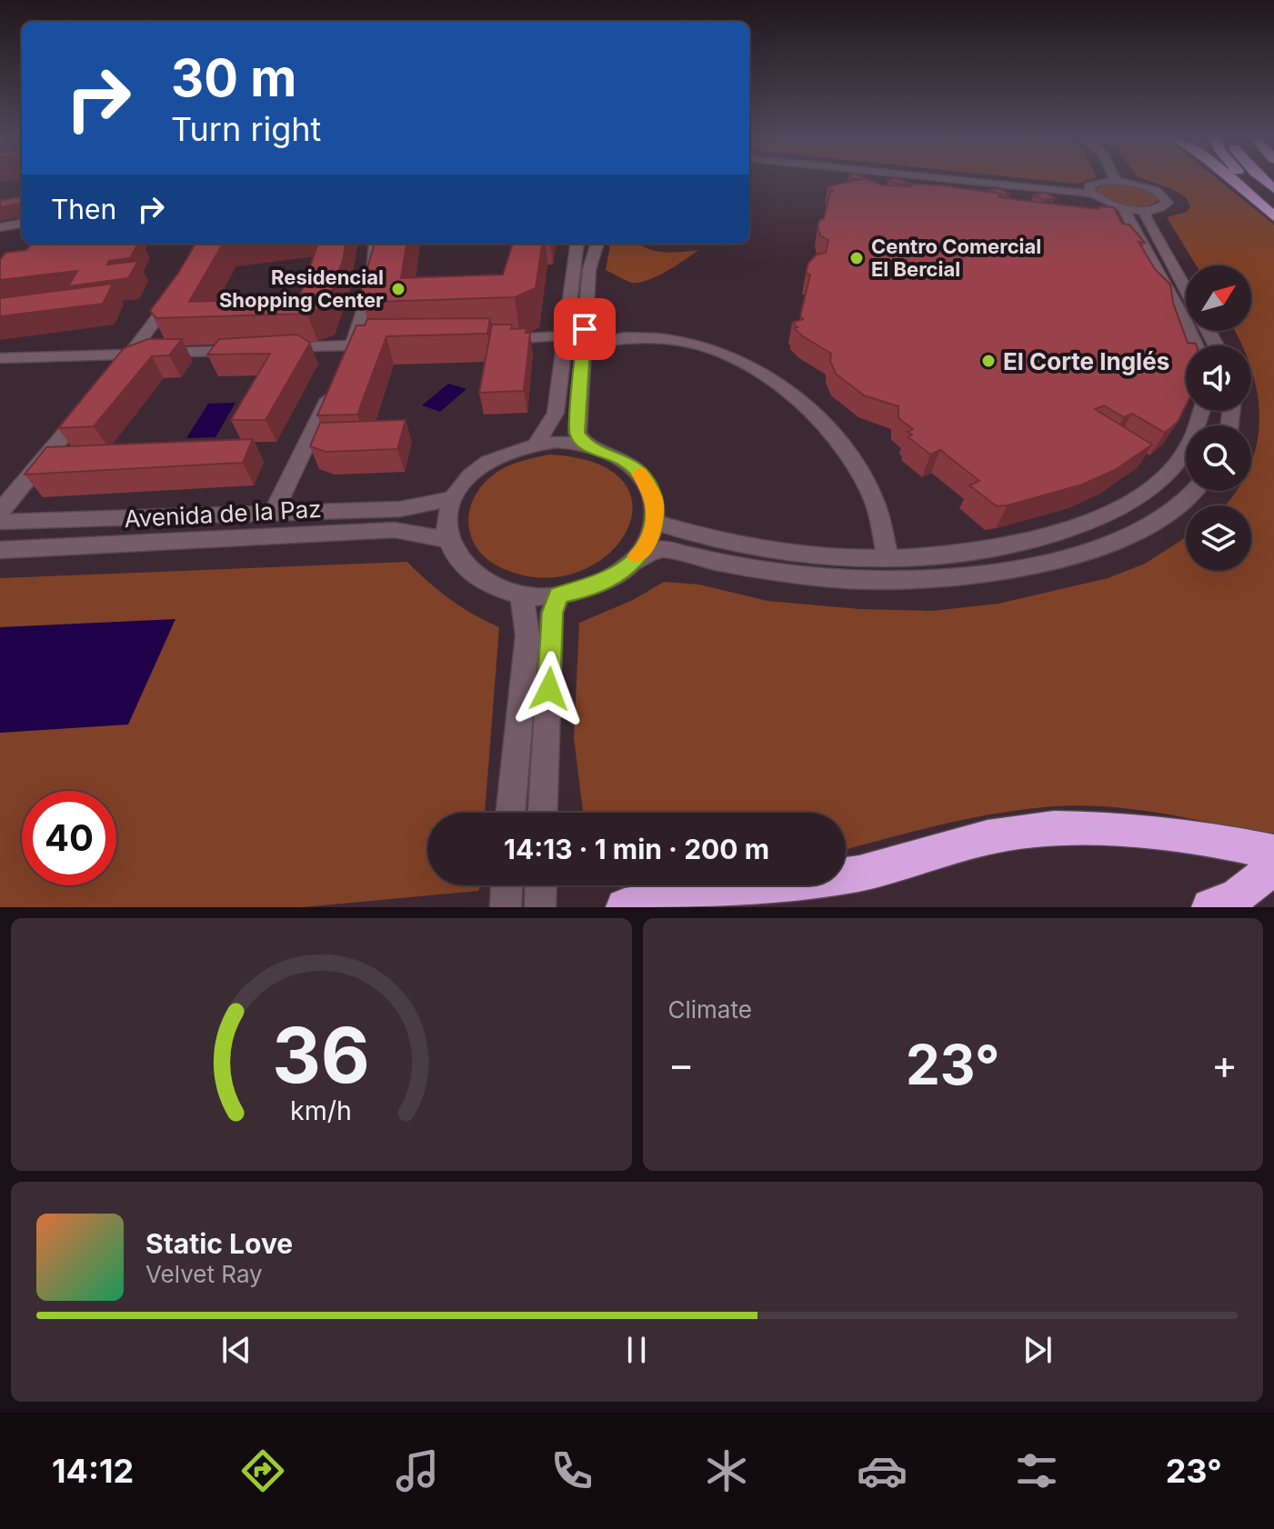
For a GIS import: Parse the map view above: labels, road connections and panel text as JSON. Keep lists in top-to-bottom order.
{
  "streets": {
    "street": ["Avenida de la Paz"]
  },
  "places": ["Centro Comercial El Bercial", "Residencial Shopping Center", "El Corte Inglés"],
  "north": "top right",
  "page": {
    "turn": ["30 m", "Turn right"],
    "then": "Then",
    "limit": "40",
    "trip": "14:13 · 1 min · 200 m",
    "tile": "Climate",
    "heat": ["−", "23°", "+"],
    "song": ["Static Love", "Velvet Ray"],
    "tabs": ["14:12", "23°"],
    "gauge": ["36", "km/h"]
  }
}
